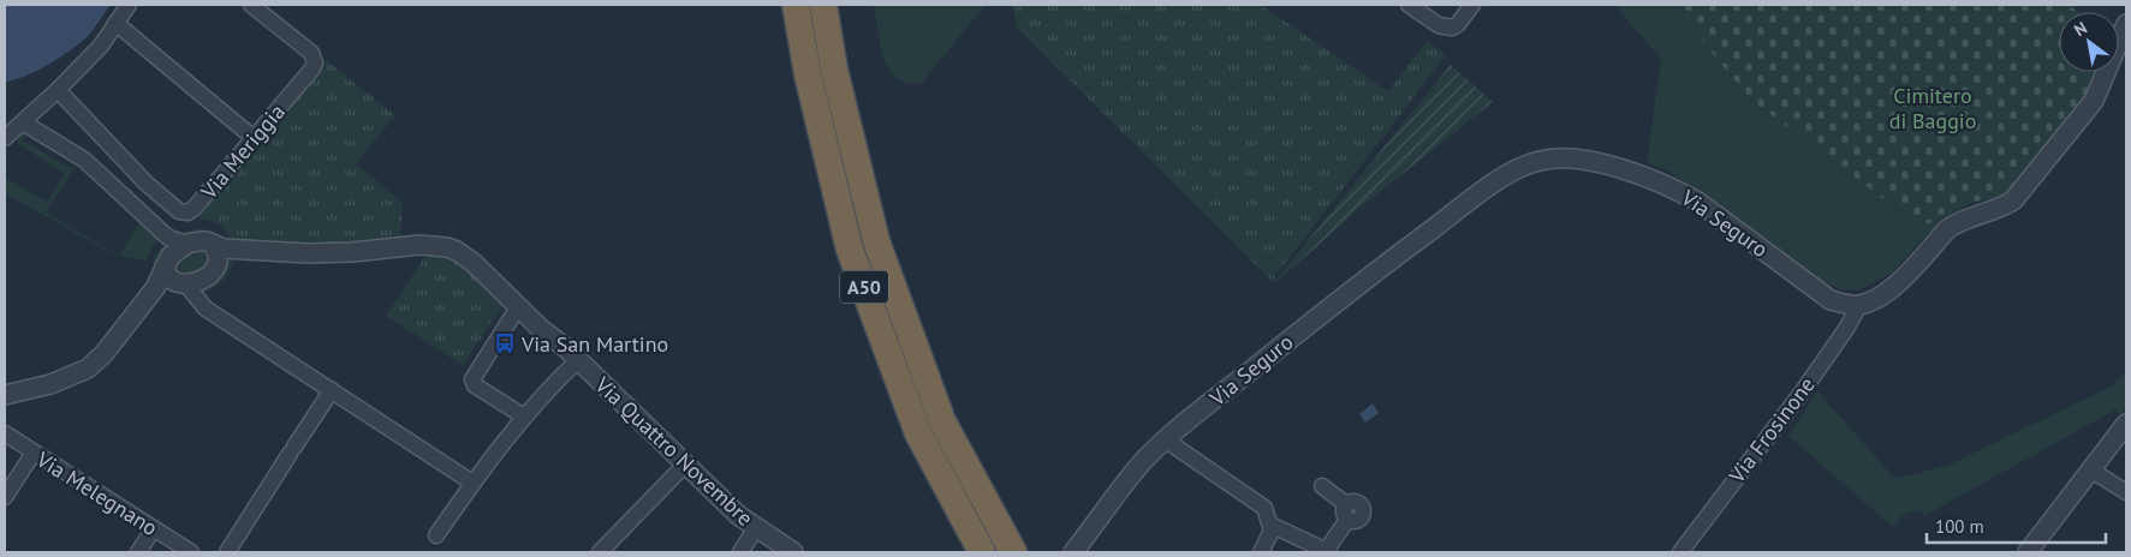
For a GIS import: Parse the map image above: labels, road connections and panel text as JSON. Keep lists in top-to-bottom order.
{
  "streets": {
    "highway": ["A50"],
    "street": [
      "Via Meriggia",
      "Via Seguro",
      "Via Frosinone",
      "Via Quattro Novembre",
      "Via Melegnano"
    ]
  },
  "crossings": [
    ["Via Seguro", "Via Frosinone"]
  ],
  "parks": ["Cimitero di Baggio"],
  "places": {
    "bus stop": ["Via San Martino"]
  },
  "scale_bar": "100 m",
  "north": "top left"
}
